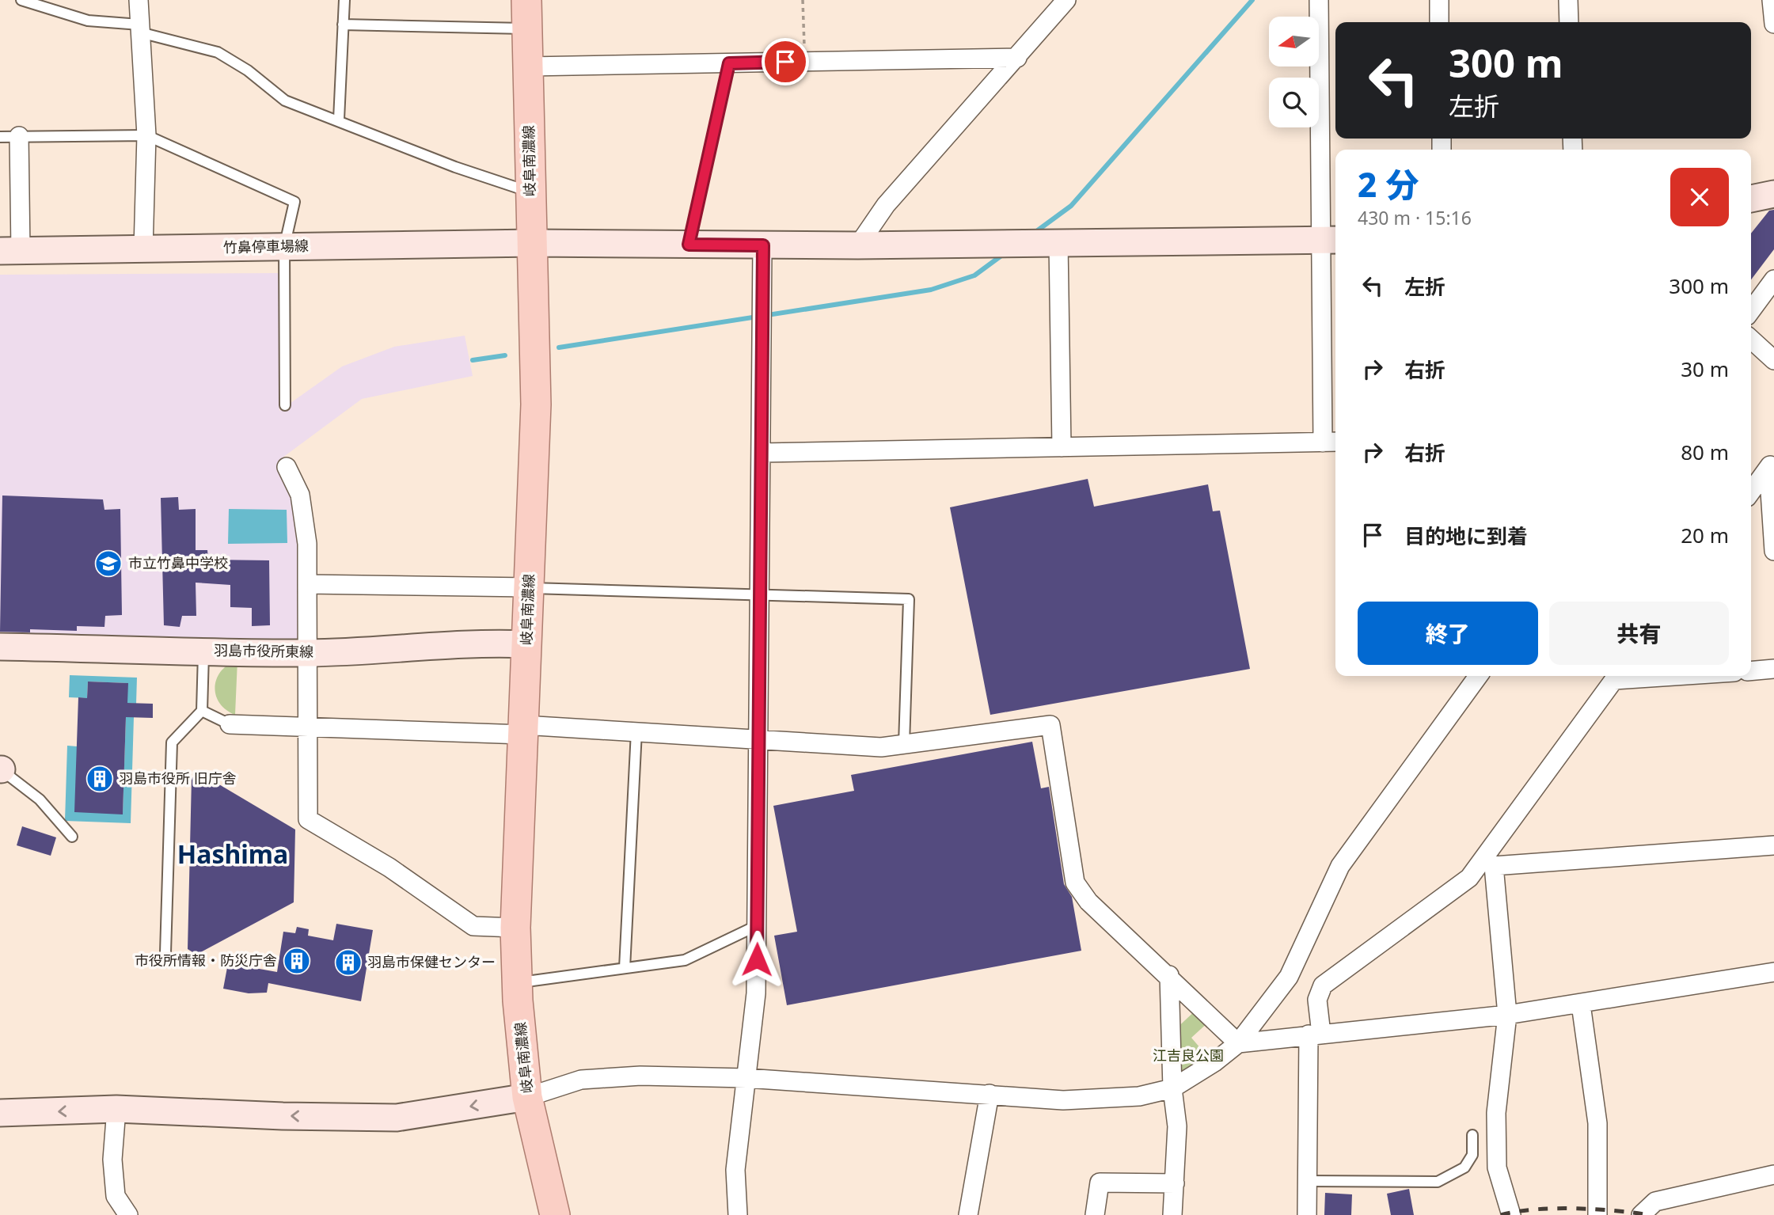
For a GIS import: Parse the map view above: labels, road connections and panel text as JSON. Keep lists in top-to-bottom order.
{
  "streets": {
    "main road": ["岐阜南濃線"],
    "street": ["竹鼻停車場線", "羽島市役所東線"]
  },
  "crossings": [
    ["岐阜南濃線", "竹鼻停車場線"],
    ["岐阜南濃線", "羽島市役所東線"]
  ],
  "districts": ["Hashima"],
  "parks": ["江吉良公園"],
  "places": {
    "school or university": ["市立竹鼻中学校"],
    "building": ["羽島市役所 旧庁舎", "市役所情報・防災庁舎", "羽島市保健センター"]
  },
  "north": "left",
  "page": {
    "turn": ["300 m", "左折"],
    "heading": ["2 分", "430 m · 15:16"],
    "list": [
      {
        "name": "左折",
        "value": "300 m"
      },
      {
        "name": "右折",
        "value": "30 m"
      },
      {
        "name": "右折",
        "value": "80 m"
      },
      {
        "name": "目的地に到着",
        "value": "20 m"
      }
    ],
    "buttons": ["終了", "共有"]
  }
}
